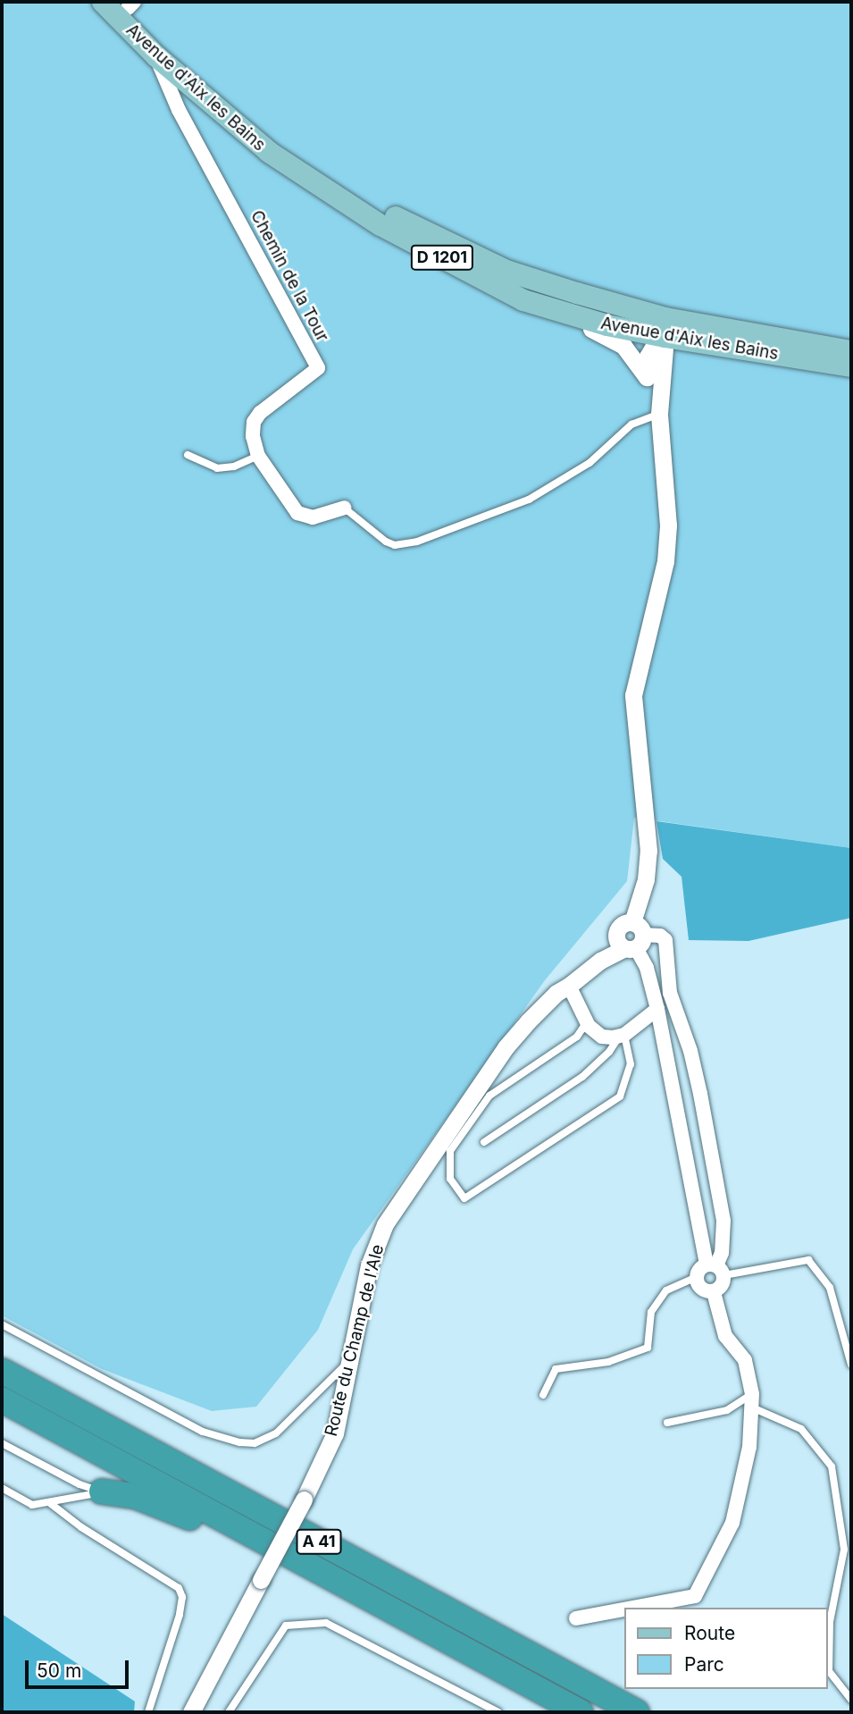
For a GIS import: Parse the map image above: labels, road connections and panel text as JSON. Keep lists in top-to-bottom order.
{
  "streets": {
    "highway": ["A 41"],
    "main road": ["Avenue d'Aix les Bains", "D 1201"],
    "street": ["Chemin de la Tour", "Route du Champ de l'Ale"]
  },
  "crossings": [
    ["Avenue d'Aix les Bains", "Chemin de la Tour"]
  ],
  "legend": ["Route", "Parc"],
  "scale_bar": "50 m"
}
